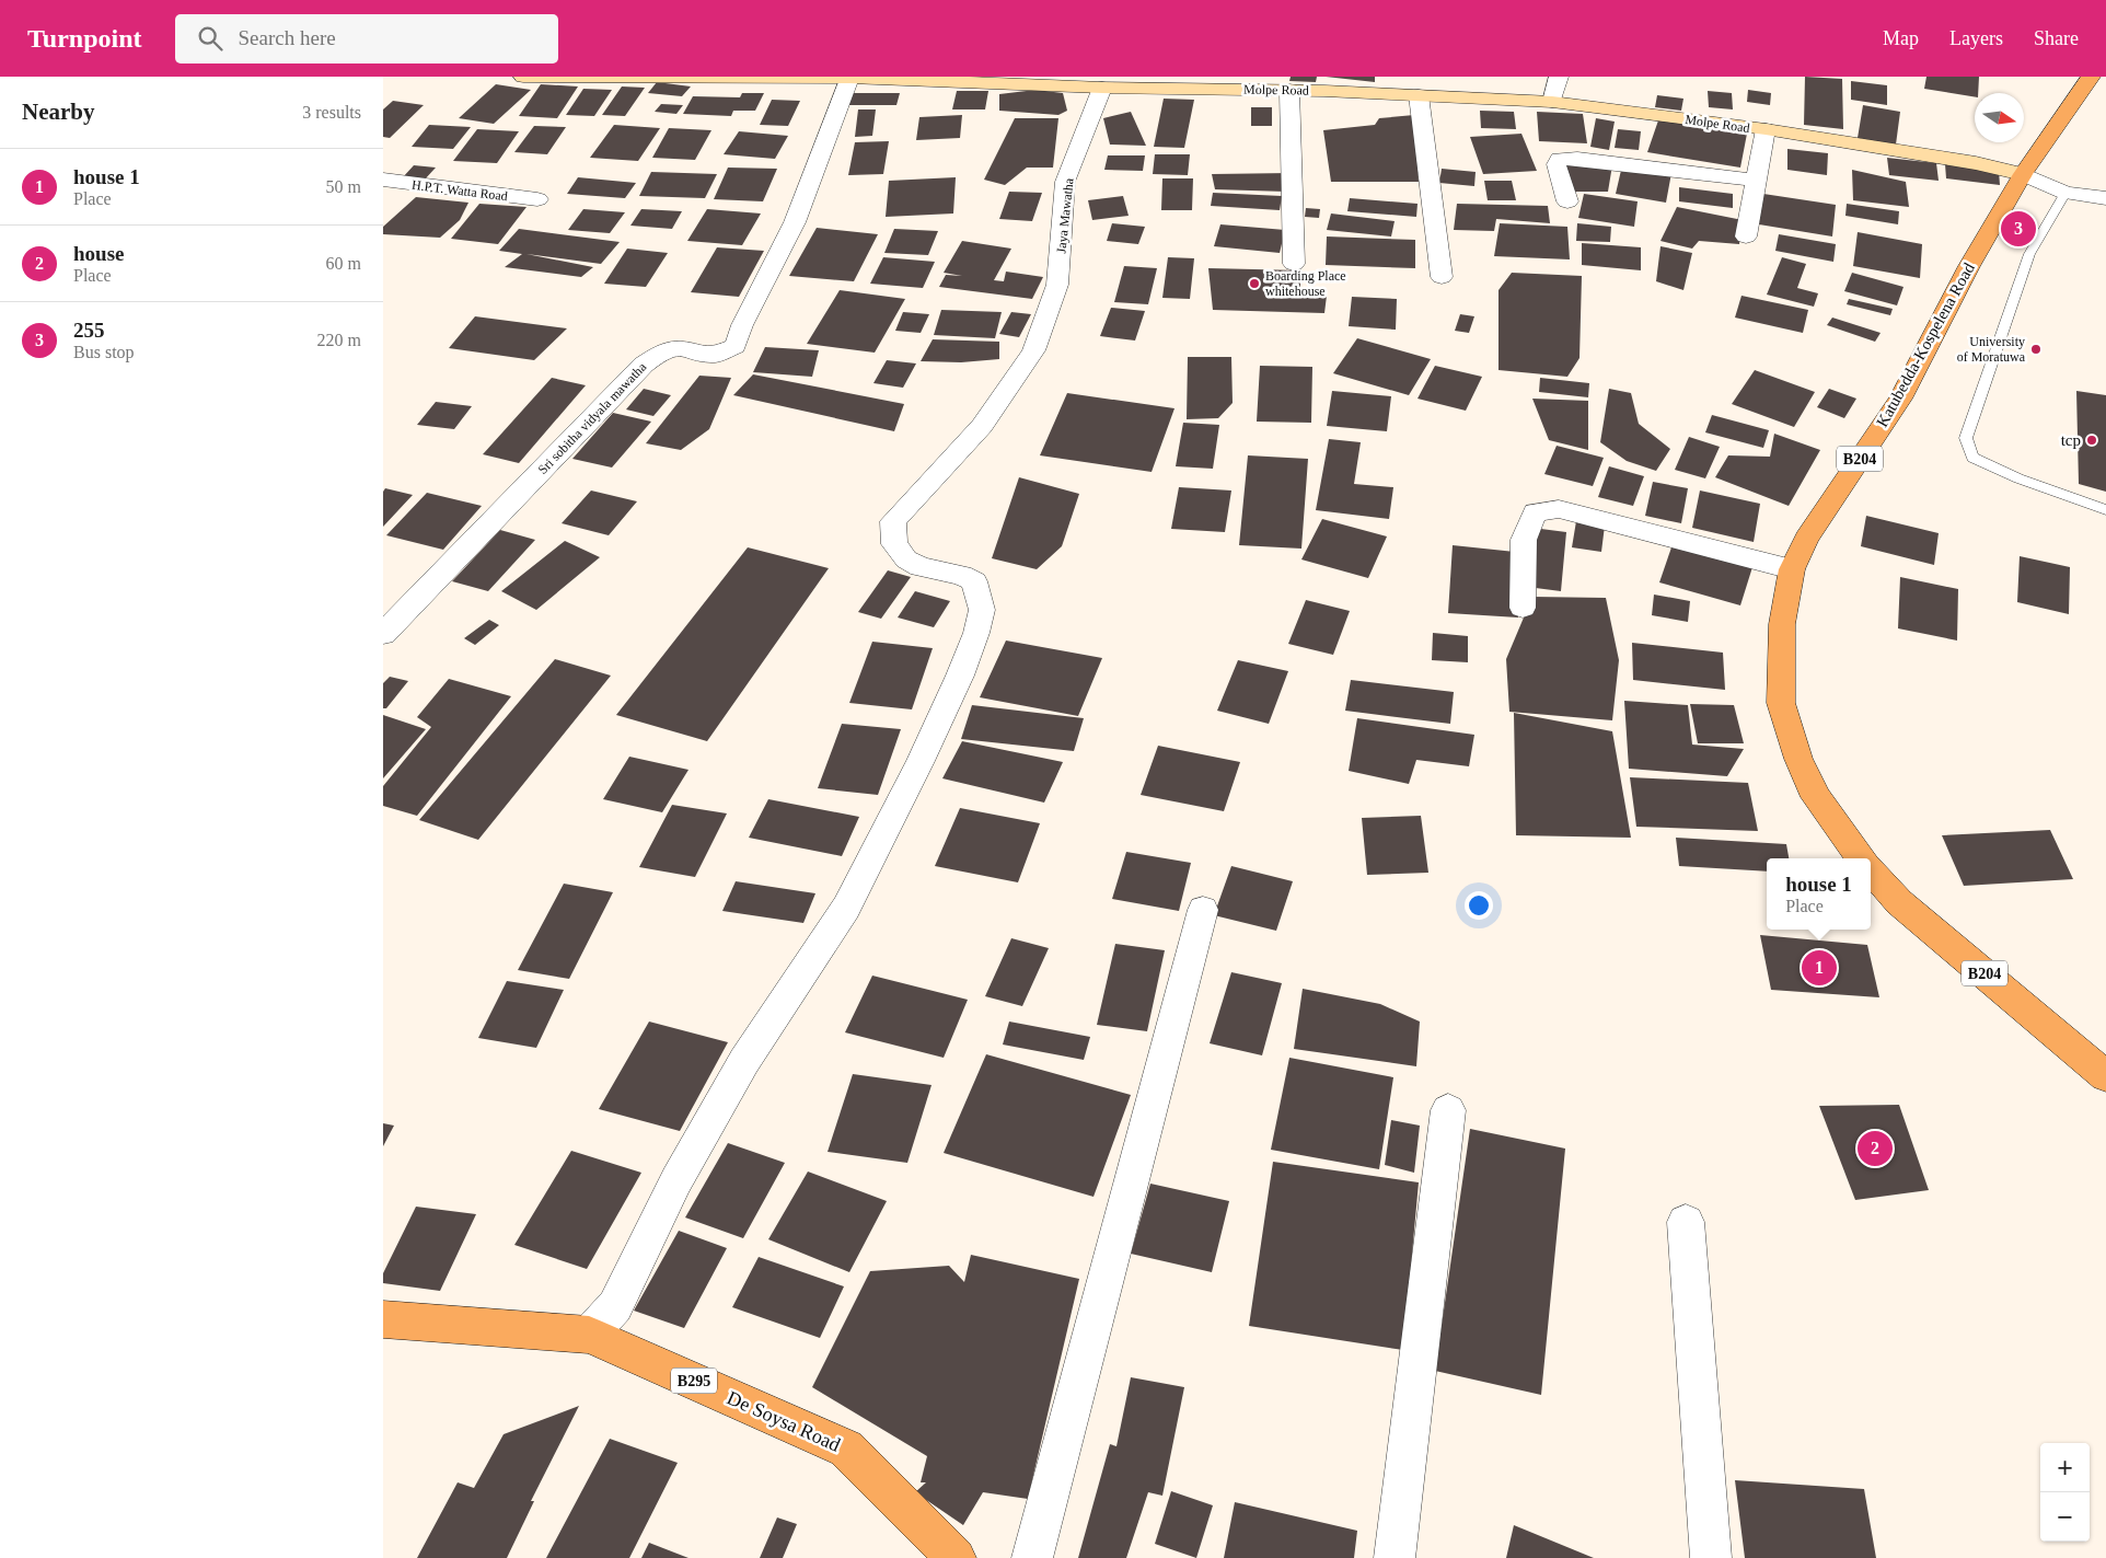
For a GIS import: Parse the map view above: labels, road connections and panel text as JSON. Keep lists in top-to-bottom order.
{
  "streets": {
    "main road": [
      "Katubedda-Kospelena Road",
      "B204",
      "B295",
      "De Soysa Road"
    ],
    "street": [
      "Molpe Road",
      "H.P.T. Watta Road",
      "Jaya Mawatha",
      "Sri sobitha vidyala mawatha"
    ]
  },
  "crossings": [
    ["Molpe Road", "Jaya Mawatha"],
    ["Molpe Road", "Katubedda-Kospelena Road"],
    ["Molpe Road", "Sri sobitha vidyala mawatha"],
    ["Jaya Mawatha", "De Soysa Road"]
  ],
  "places": ["Boarding Place whitehouse", "University of Moratuwa", "tcp"],
  "north": "right",
  "page": {
    "header": "Turnpoint",
    "search": "Search here",
    "nav": ["Map", "Layers", "Share"],
    "heading": ["Nearby", "3 results"],
    "list": [
      {
        "mark": "1",
        "name": "house 1",
        "note": "Place",
        "value": "50 m"
      },
      {
        "mark": "2",
        "name": "house",
        "note": "Place",
        "value": "60 m"
      },
      {
        "mark": "3",
        "name": "255",
        "note": "Bus stop",
        "value": "220 m"
      }
    ],
    "pins": ["3", "1", "2"],
    "popup": ["house 1", "Place"],
    "map_buttons": ["+", "−"]
  }
}
